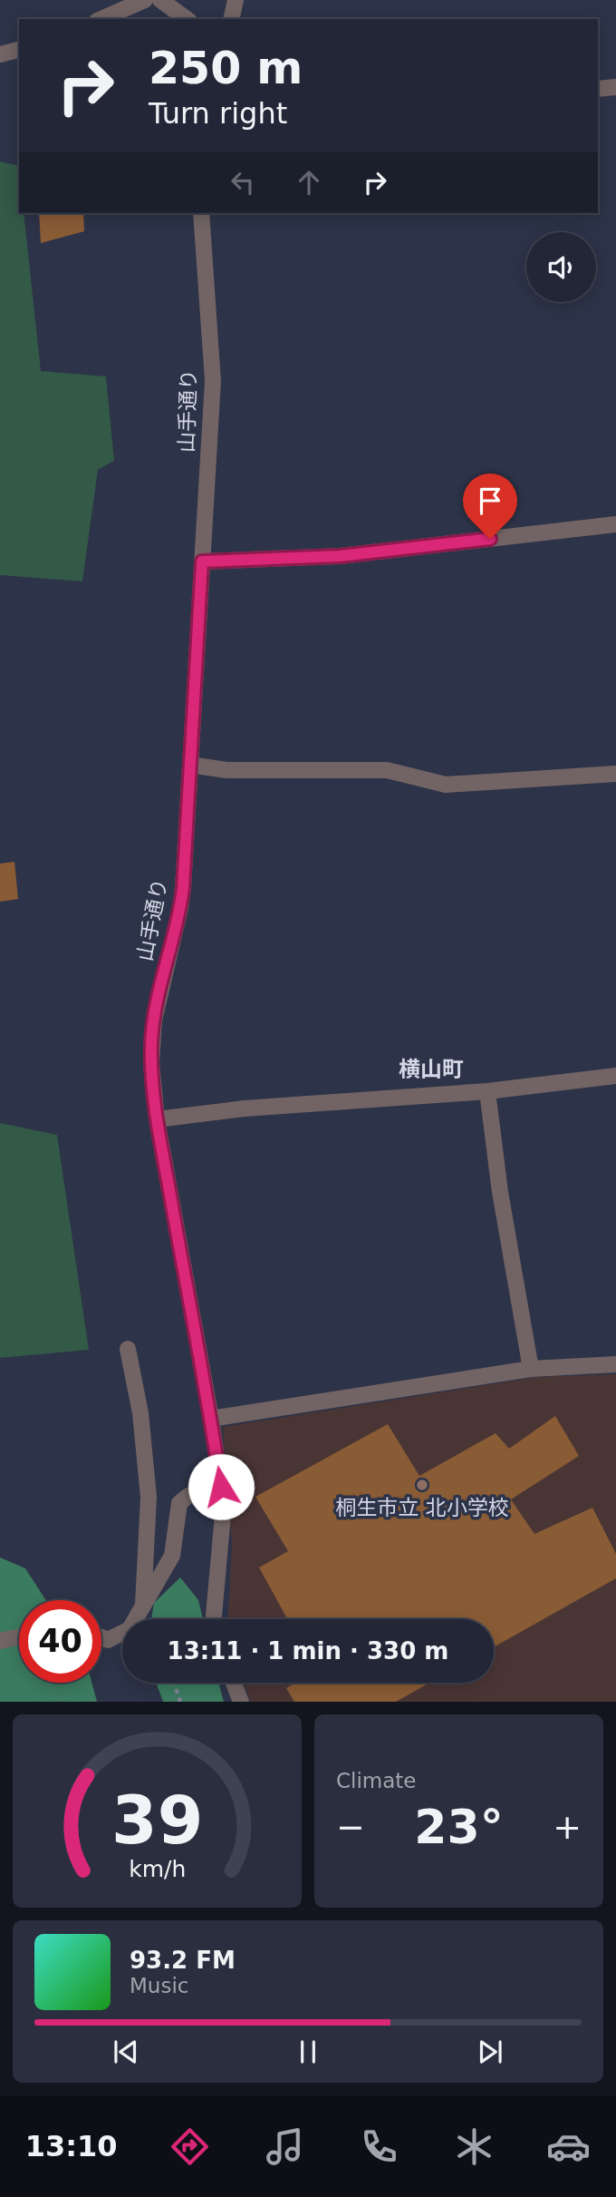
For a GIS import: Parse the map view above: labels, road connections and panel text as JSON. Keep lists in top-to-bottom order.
{
  "streets": {
    "street": ["山手通り"]
  },
  "districts": ["横山町"],
  "places": ["桐生市立 北小学校"],
  "page": {
    "turn": ["250 m", "Turn right"],
    "limit": "40",
    "trip": "13:11 · 1 min · 330 m",
    "tile": "Climate",
    "heat": ["−", "23°", "+"],
    "song": ["93.2 FM", "Music"],
    "tabs": "13:10",
    "gauge": ["39", "km/h"]
  }
}
